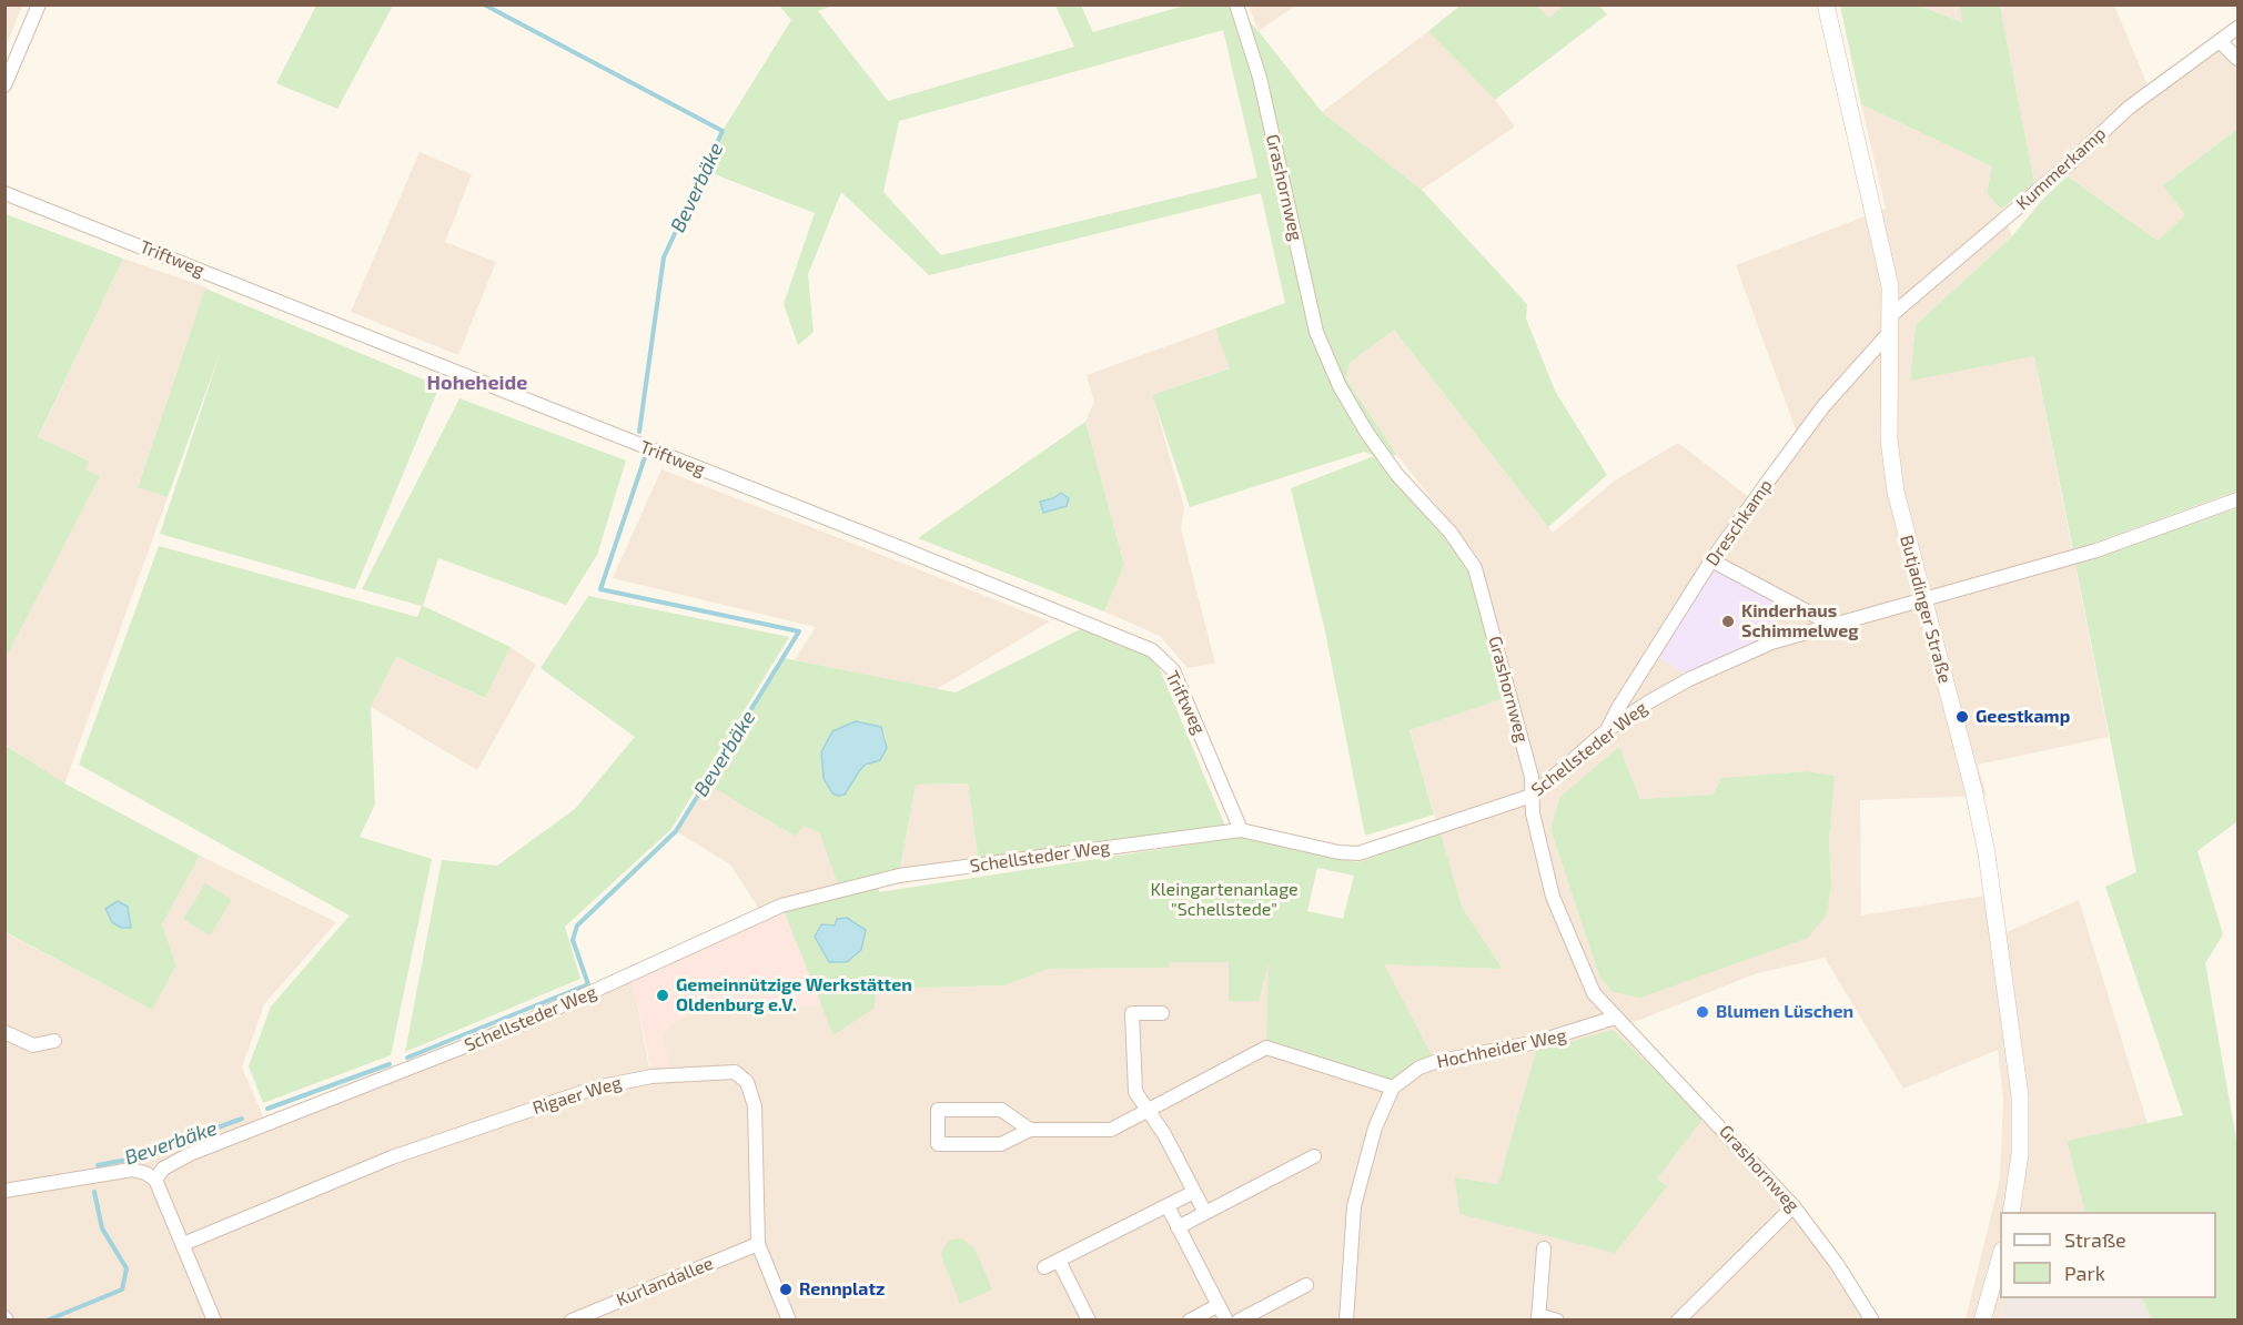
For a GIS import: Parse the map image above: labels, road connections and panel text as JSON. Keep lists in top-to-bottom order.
{
  "streets": {
    "street": [
      "Kummerkamp",
      "Grashornweg",
      "Triftweg",
      "Dreschkamp",
      "Butjadinger Straße",
      "Schellsteder Weg",
      "Hochheider Weg",
      "Rigaer Weg",
      "Kurlandallee"
    ]
  },
  "crossings": [
    ["Kummerkamp", "Dreschkamp"],
    ["Kummerkamp", "Butjadinger Straße"],
    ["Grashornweg", "Schellsteder Weg"],
    ["Grashornweg", "Hochheider Weg"],
    ["Triftweg", "Schellsteder Weg"],
    ["Dreschkamp", "Butjadinger Straße"],
    ["Dreschkamp", "Schellsteder Weg"],
    ["Butjadinger Straße", "Schellsteder Weg"],
    ["Rigaer Weg", "Kurlandallee"]
  ],
  "districts": ["Hoheheide"],
  "water": ["Beverbäke"],
  "parks": ["Kleingartenanlage \"Schellstede\""],
  "places": [
    "Kinderhaus Schimmelweg",
    "Geestkamp",
    "Gemeinnützige Werkstätten Oldenburg e.V.",
    "Blumen Lüschen",
    "Rennplatz"
  ],
  "legend": ["Straße", "Park"]
}
